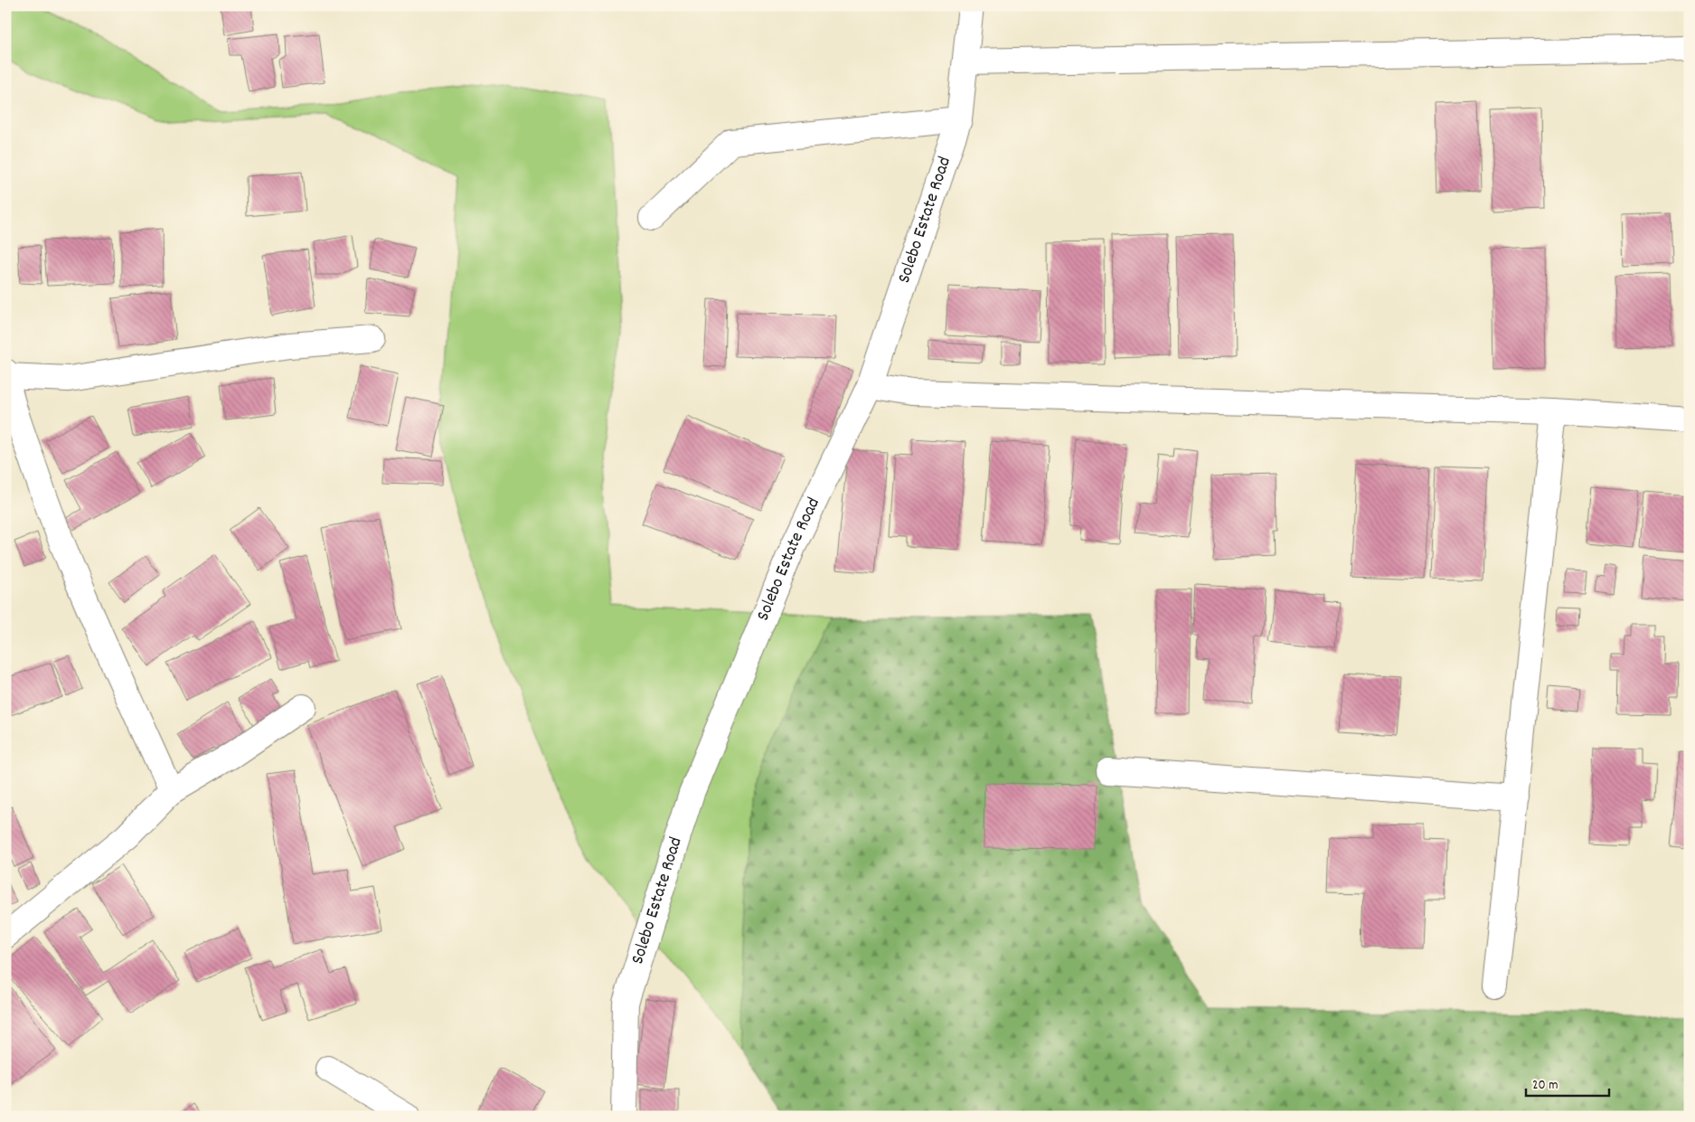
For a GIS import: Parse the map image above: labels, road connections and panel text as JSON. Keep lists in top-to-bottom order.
{
  "streets": {
    "street": ["Solebo Estate Road"]
  },
  "scale_bar": "20 m"
}
